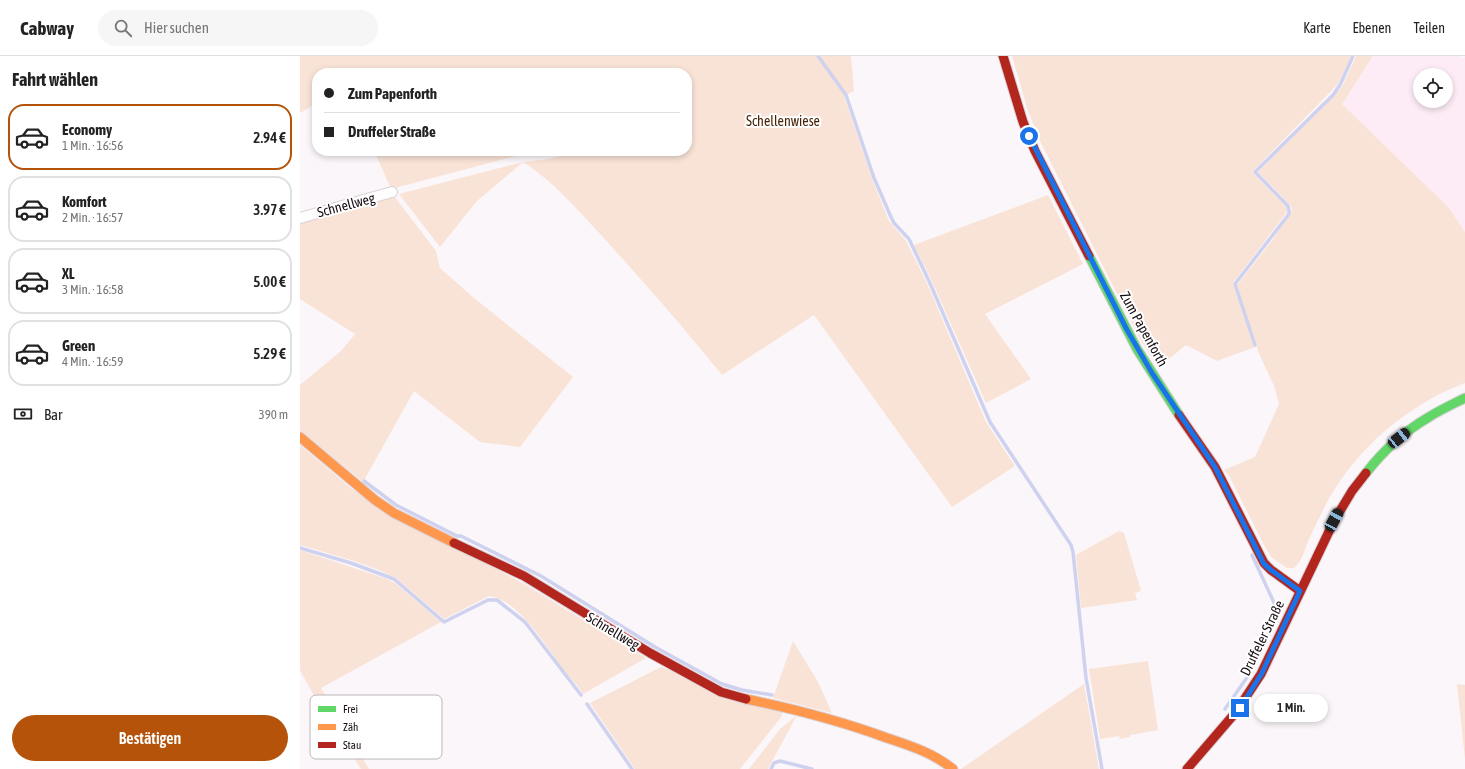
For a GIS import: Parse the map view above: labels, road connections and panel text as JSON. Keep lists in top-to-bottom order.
{
  "streets": {
    "street": ["Schnellweg", "Zum Papenforth", "Druffeler Straße"]
  },
  "crossings": [
    ["Zum Papenforth", "Druffeler Straße"]
  ],
  "parks": ["Schellenwiese"],
  "legend": ["Frei", "Zäh", "Stau"],
  "page": {
    "header": "Cabway",
    "search": "Hier suchen",
    "nav": ["Karte", "Ebenen", "Teilen"],
    "heading": "Fahrt wählen",
    "banner": ["Zum Papenforth", "Druffeler Straße"],
    "list": [
      {
        "name": "Economy",
        "note": "1 Min. · 16:56",
        "value": "2.94 €"
      },
      {
        "name": "Komfort",
        "note": "2 Min. · 16:57",
        "value": "3.97 €"
      },
      {
        "name": "XL",
        "note": "3 Min. · 16:58",
        "value": "5.00 €"
      },
      {
        "name": "Green",
        "note": "4 Min. · 16:59",
        "value": "5.29 €"
      }
    ],
    "pay": ["Bar", "390 m"],
    "bubble": "1 Min.",
    "buttons": "Bestätigen"
  }
}
